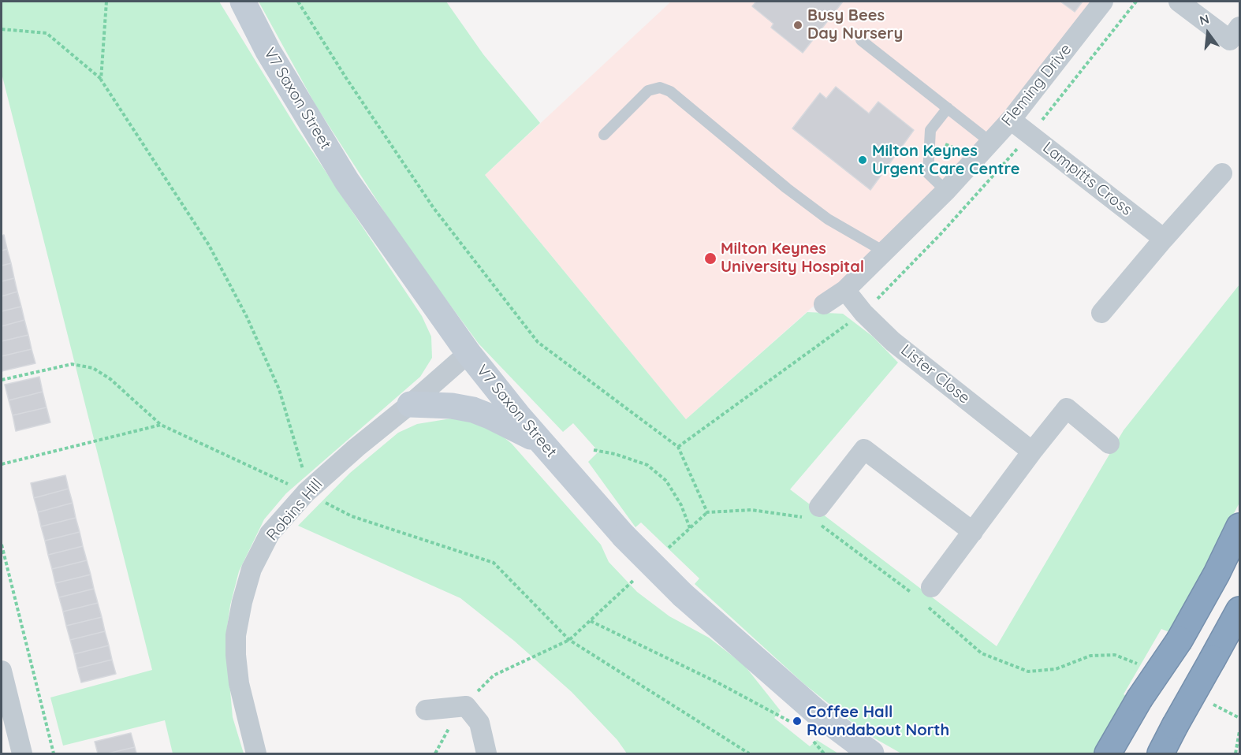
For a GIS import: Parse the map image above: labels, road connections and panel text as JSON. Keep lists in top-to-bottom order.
{
  "streets": {
    "street": [
      "Fleming Drive",
      "V7 Saxon Street",
      "Lampitts Cross",
      "Lister Close",
      "Robins Hill"
    ]
  },
  "crossings": [
    ["Fleming Drive", "Lampitts Cross"],
    ["Fleming Drive", "Lister Close"],
    ["V7 Saxon Street", "Robins Hill"]
  ],
  "places": [
    "Busy Bees Day Nursery",
    "Milton Keynes Urgent Care Centre",
    "Milton Keynes University Hospital",
    "Coffee Hall Roundabout North"
  ],
  "north": "top"
}
